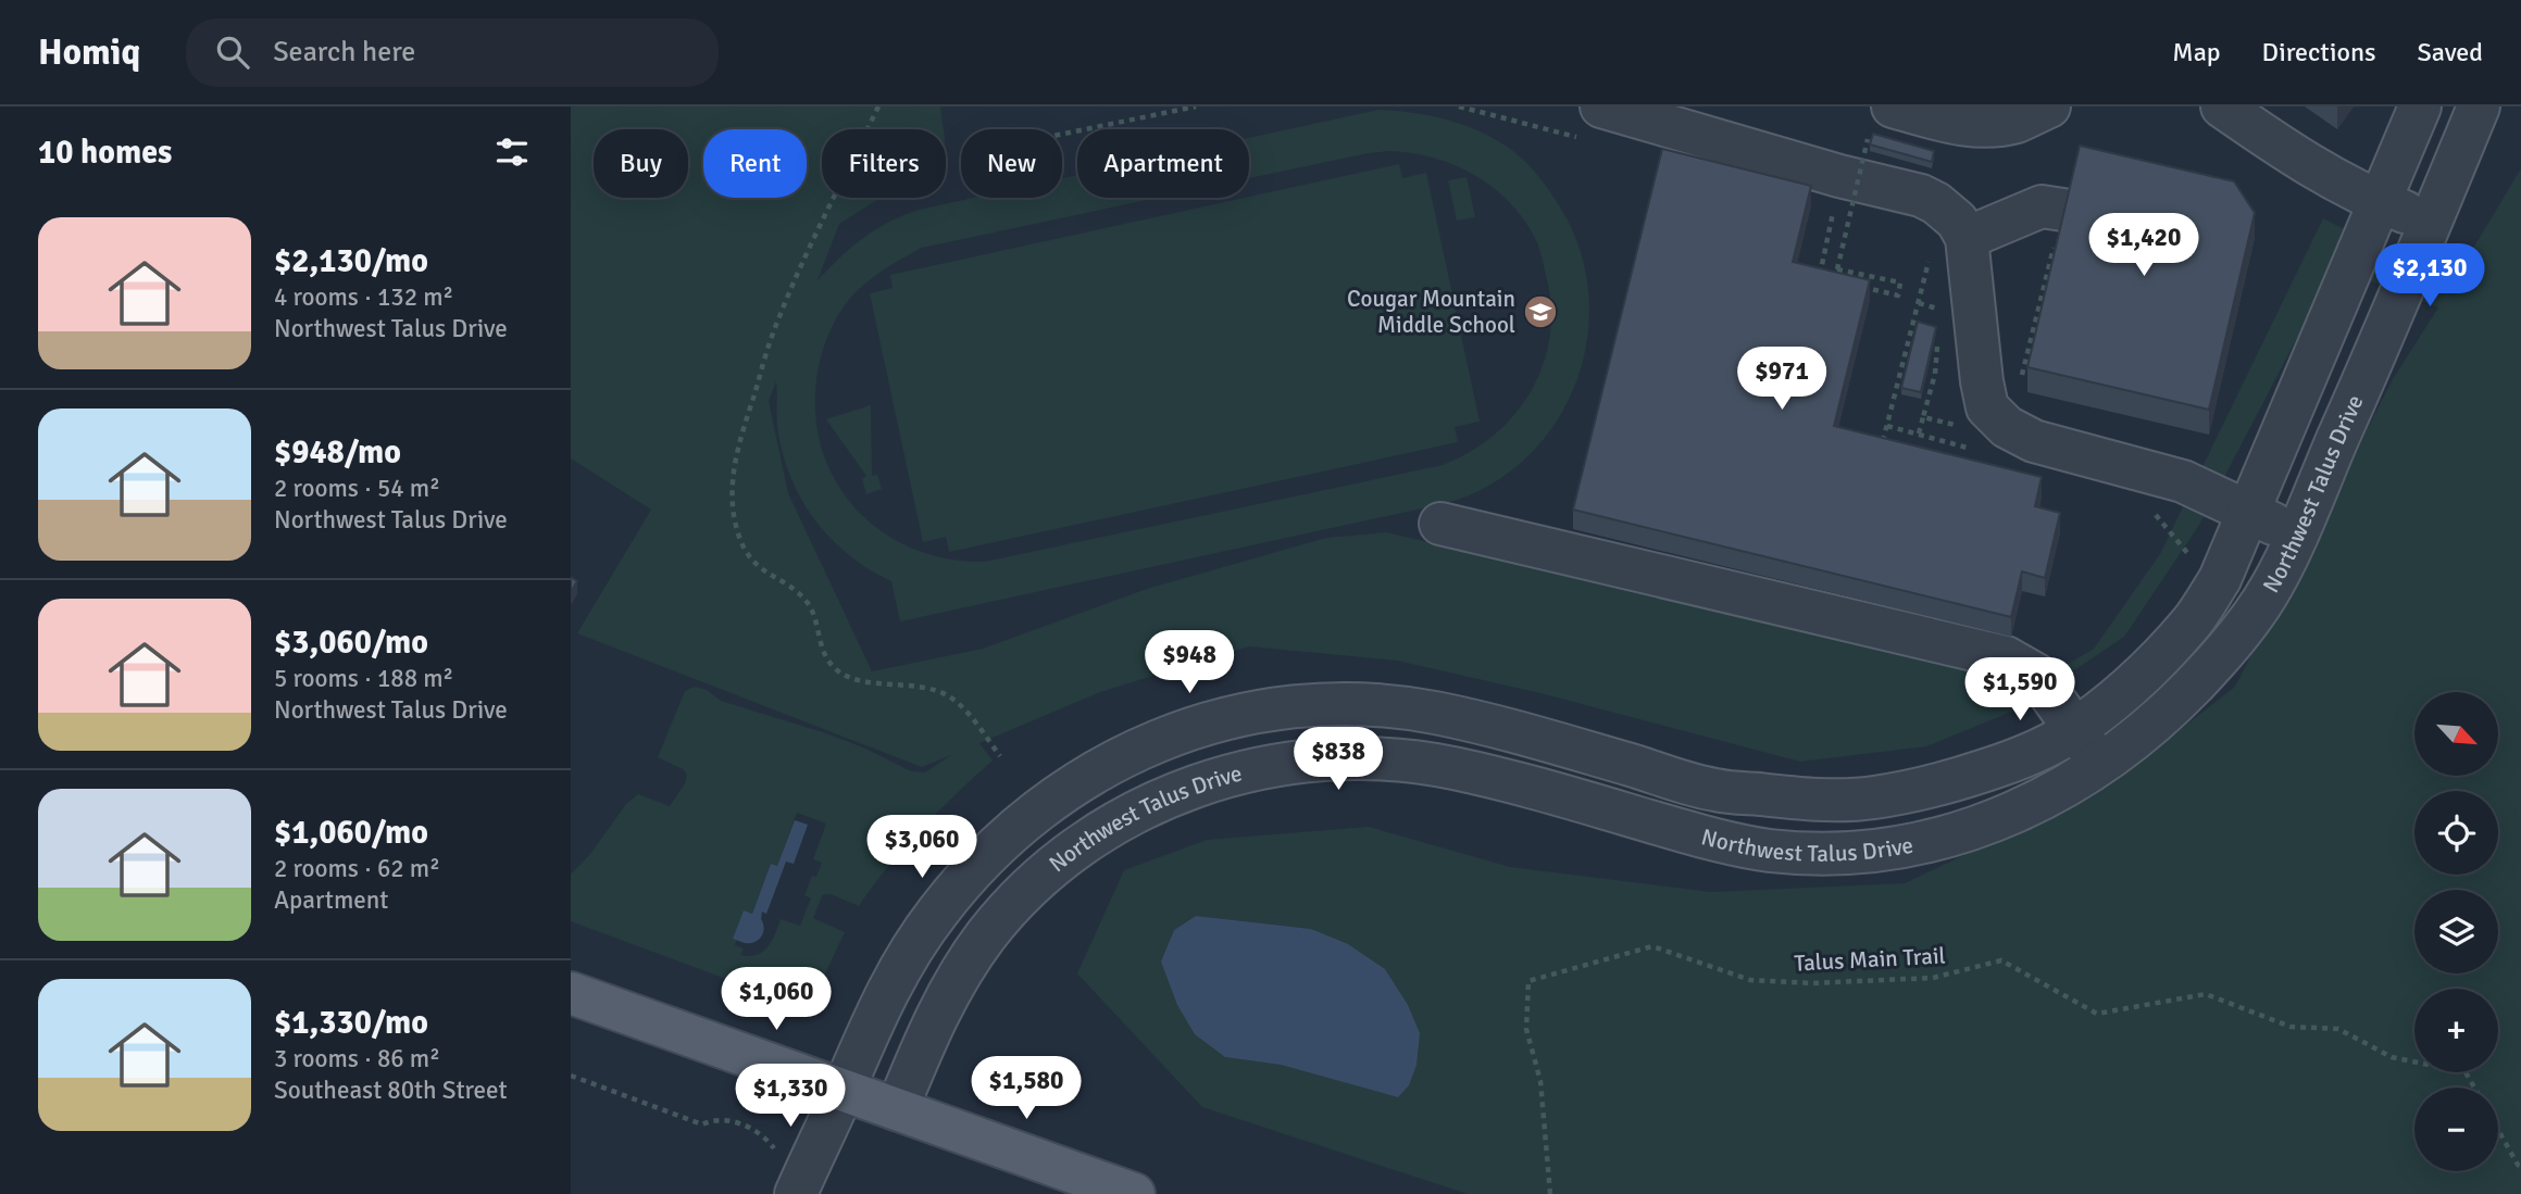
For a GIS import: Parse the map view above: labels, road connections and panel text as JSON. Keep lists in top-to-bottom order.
{
  "streets": {
    "street": ["Northwest Talus Drive"],
    "path": ["Talus Main Trail"]
  },
  "places": {
    "school or university": ["Cougar Mountain Middle School"]
  },
  "north": "bottom right",
  "page": {
    "header": "Homiq",
    "search": "Search here",
    "nav": ["Map", "Directions", "Saved"],
    "heading": "10 homes",
    "chip": [
      "Buy",
      "Rent",
      "Filters",
      "New",
      "Apartment"
    ],
    "list": [
      {
        "name": "$2,130/mo",
        "note": "4 rooms · 132 m² · Northwest Talus Drive"
      },
      {
        "name": "$948/mo",
        "note": "2 rooms · 54 m² · Northwest Talus Drive"
      },
      {
        "name": "$3,060/mo",
        "note": "5 rooms · 188 m² · Northwest Talus Drive"
      },
      {
        "name": "$1,060/mo",
        "note": "2 rooms · 62 m² · Apartment"
      },
      {
        "name": "$1,330/mo",
        "note": "3 rooms · 86 m² · Southeast 80th Street"
      }
    ],
    "price": [
      "$1,420",
      "$2,130",
      "$971",
      "$948",
      "$1,590",
      "$838",
      "$3,060",
      "$1,060",
      "$1,580",
      "$1,330"
    ],
    "map_buttons": ["+", "−"]
  }
}
